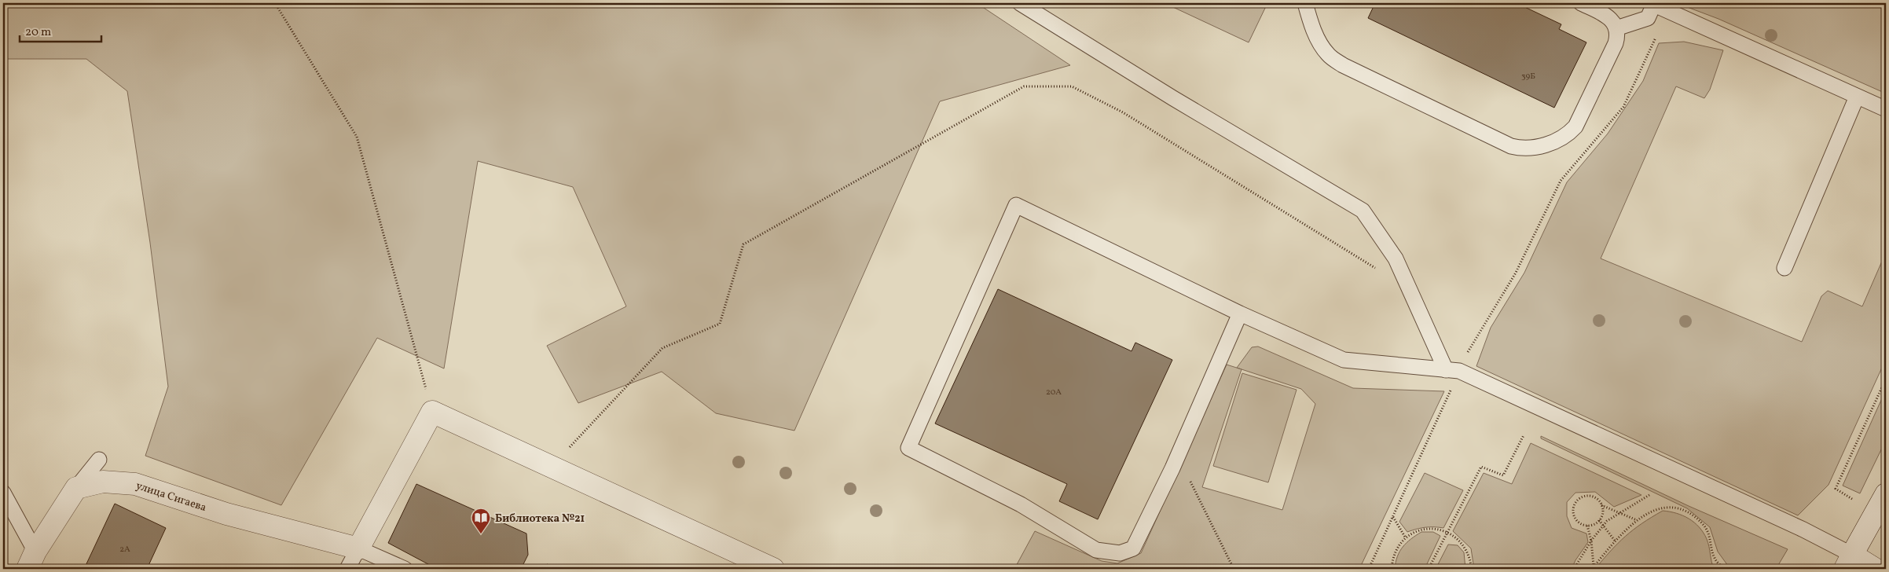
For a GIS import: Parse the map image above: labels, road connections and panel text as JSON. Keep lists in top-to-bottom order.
{
  "streets": {
    "street": ["улица Сигаева"]
  },
  "places": {
    "library": ["Библиотека №21"]
  },
  "house_numbers": ["39Б", "20А", "2А"],
  "scale_bar": "20 m"
}
